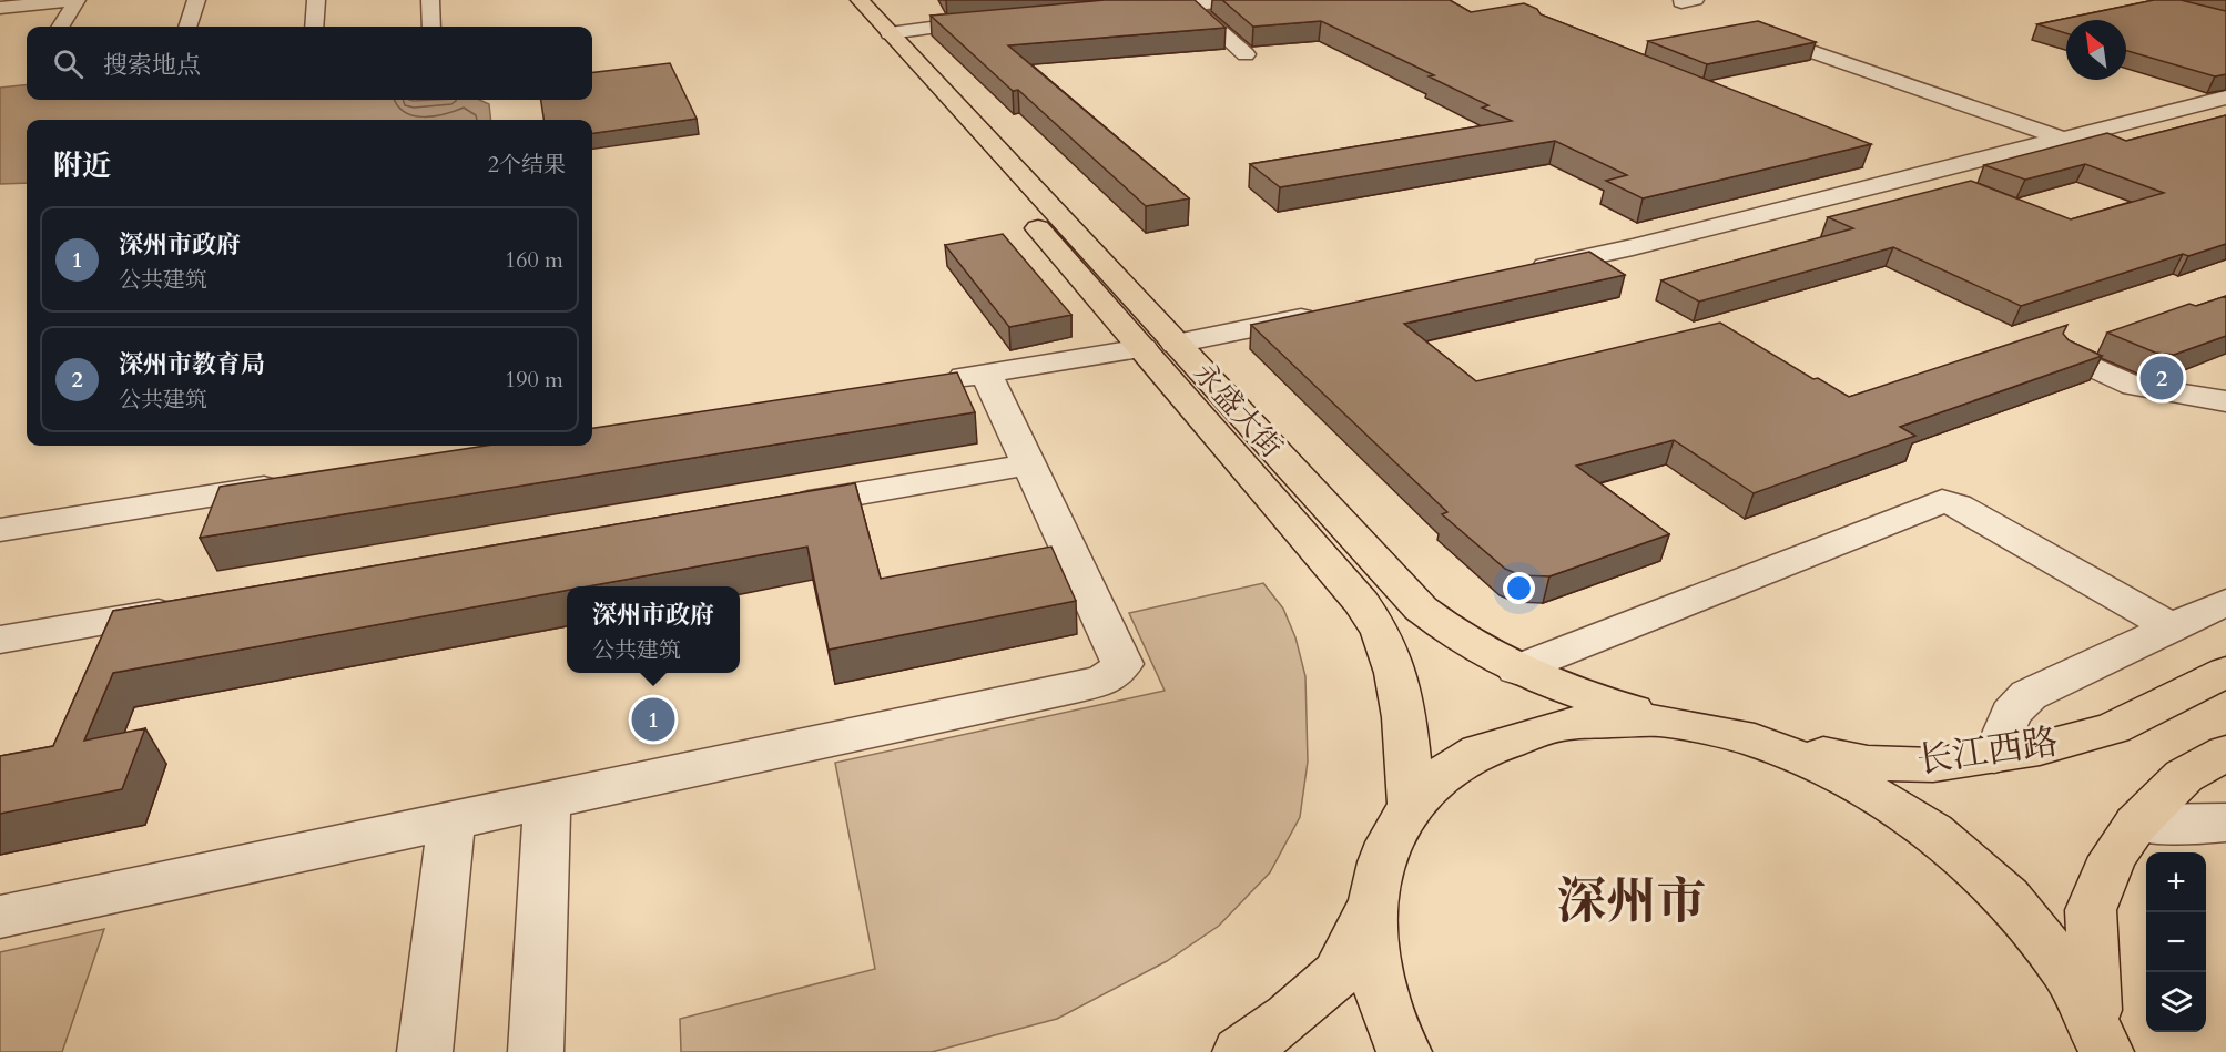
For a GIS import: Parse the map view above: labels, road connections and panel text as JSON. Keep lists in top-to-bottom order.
{
  "streets": {
    "main road": ["永盛大街", "长江西路"]
  },
  "districts": ["深州市"],
  "north": "top left",
  "page": {
    "search": "搜索地点",
    "heading": ["附近", "2个结果"],
    "list": [
      {
        "mark": "1",
        "name": "深州市政府",
        "note": "公共建筑",
        "value": "160 m"
      },
      {
        "mark": "2",
        "name": "深州市教育局",
        "note": "公共建筑",
        "value": "190 m"
      }
    ],
    "pins": ["2", "1"],
    "popup": ["深州市政府", "公共建筑"],
    "map_buttons": ["+", "−"]
  }
}
